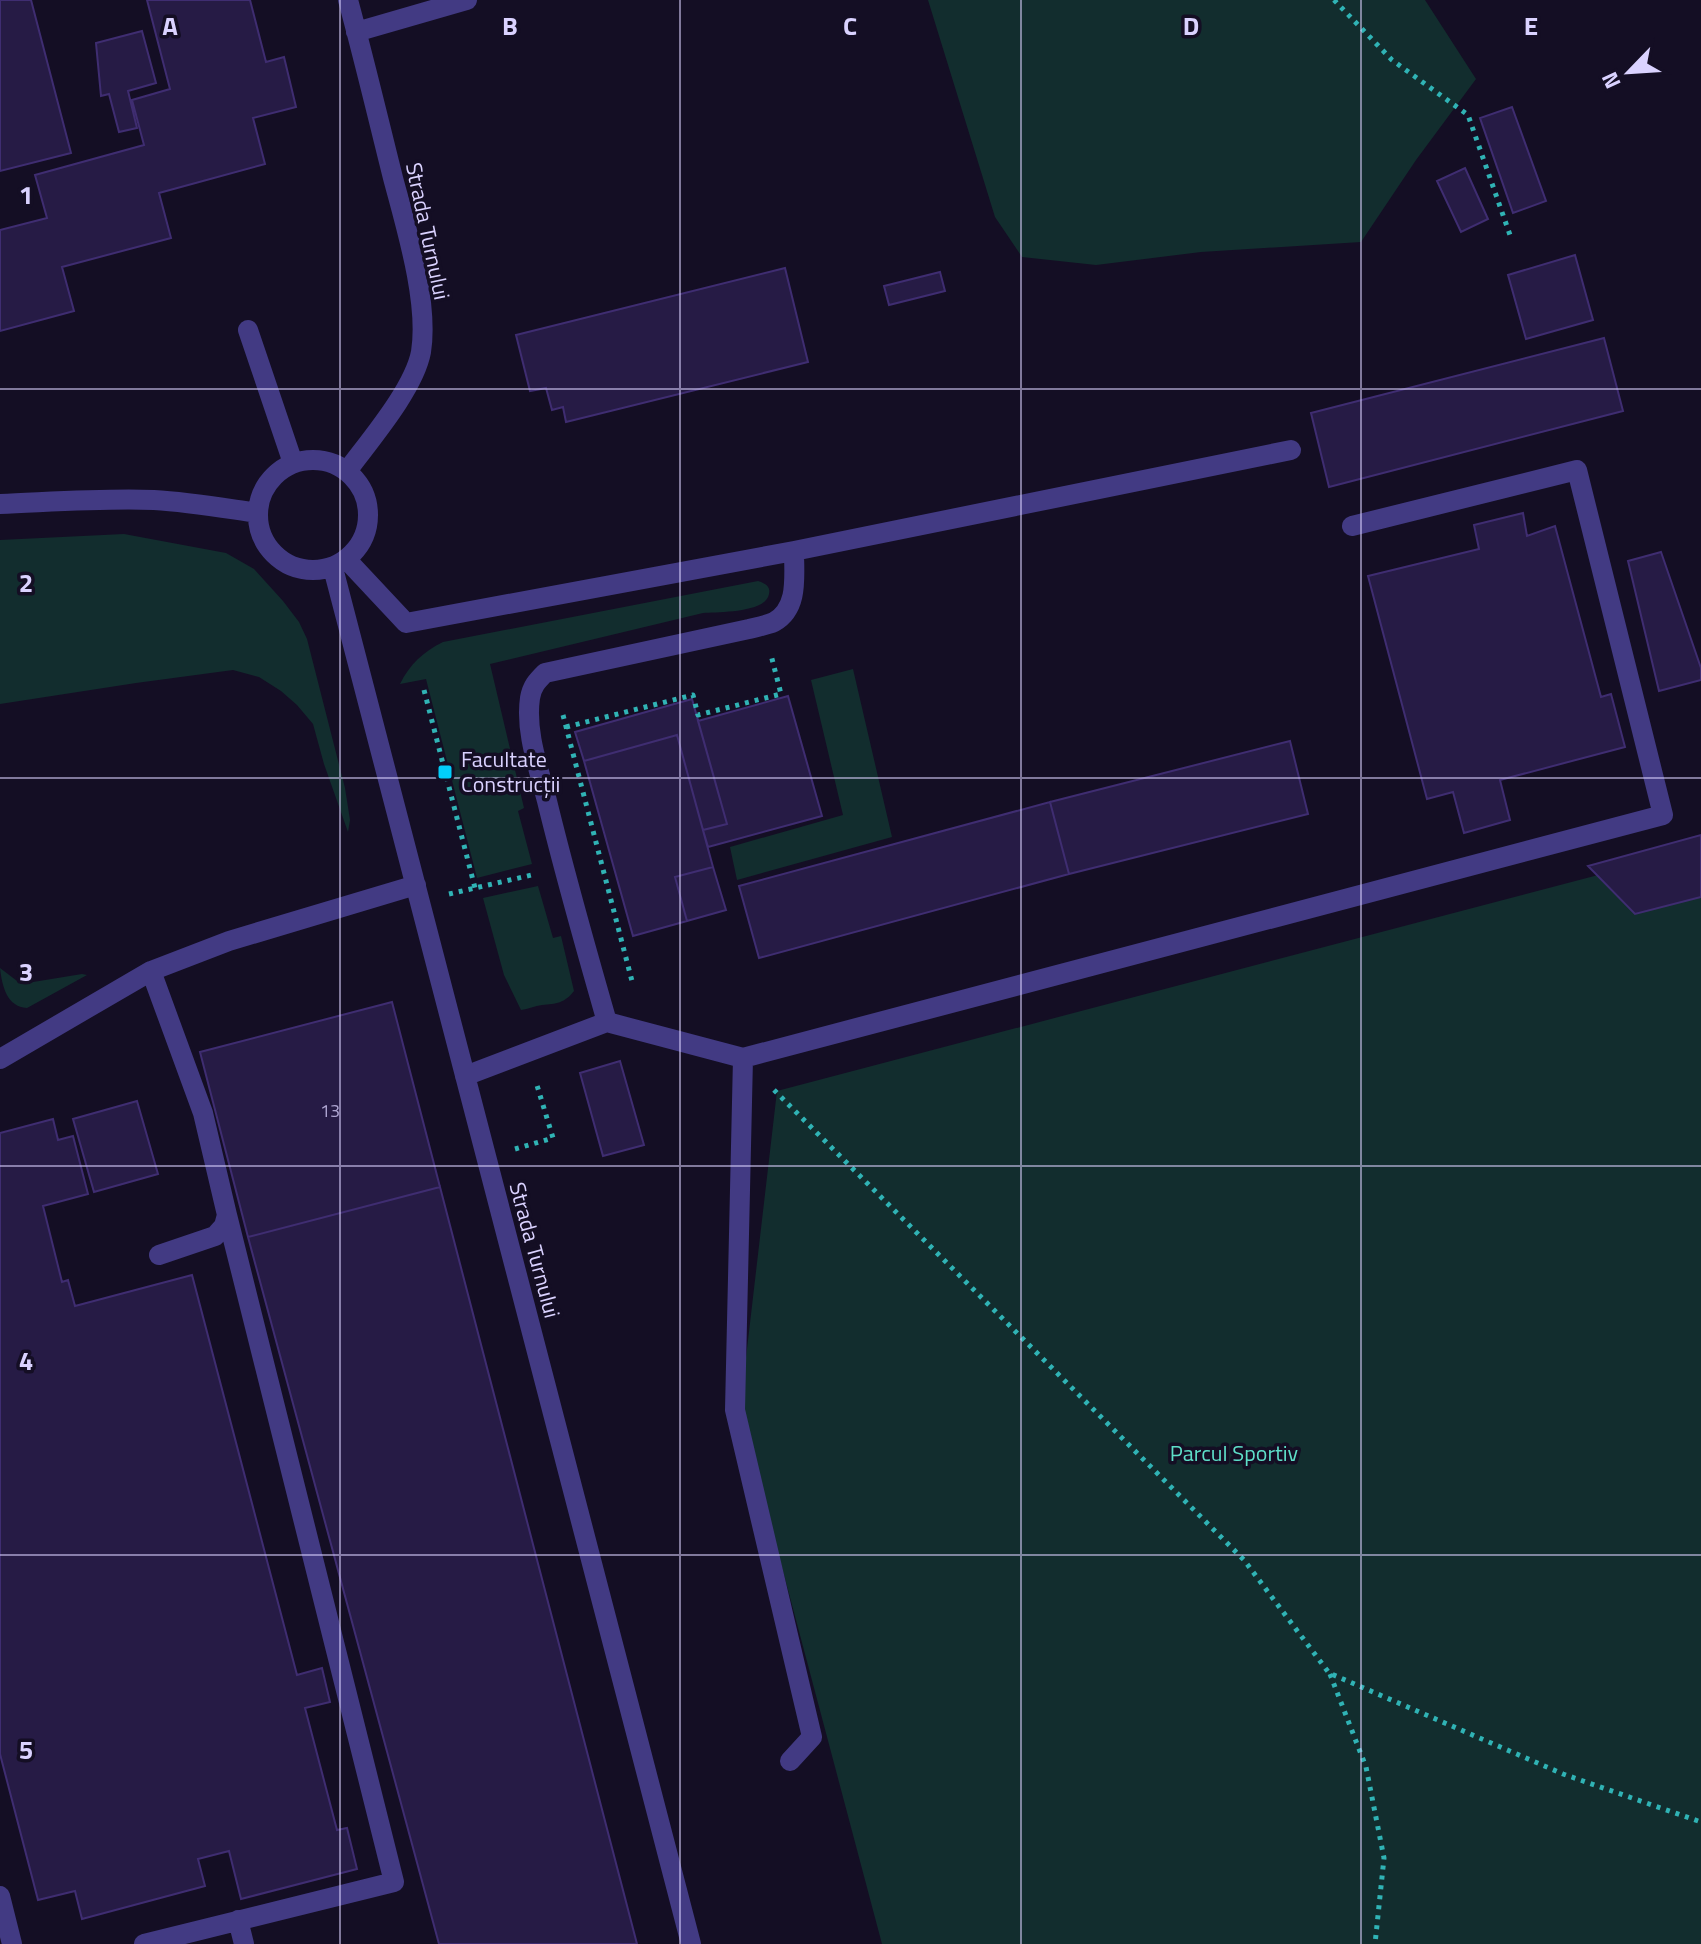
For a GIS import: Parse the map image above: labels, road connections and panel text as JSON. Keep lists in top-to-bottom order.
{
  "streets": {
    "street": ["Strada Turnului"]
  },
  "parks": ["Parcul Sportiv"],
  "places": {
    "transit": ["Facultate Construcții"]
  },
  "house_numbers": ["13"],
  "north": "bottom left",
  "grid": {
    "columns": [
      "A",
      "B",
      "C",
      "D",
      "E"
    ],
    "rows": [
      "1",
      "2",
      "3",
      "4",
      "5"
    ]
  }
}
